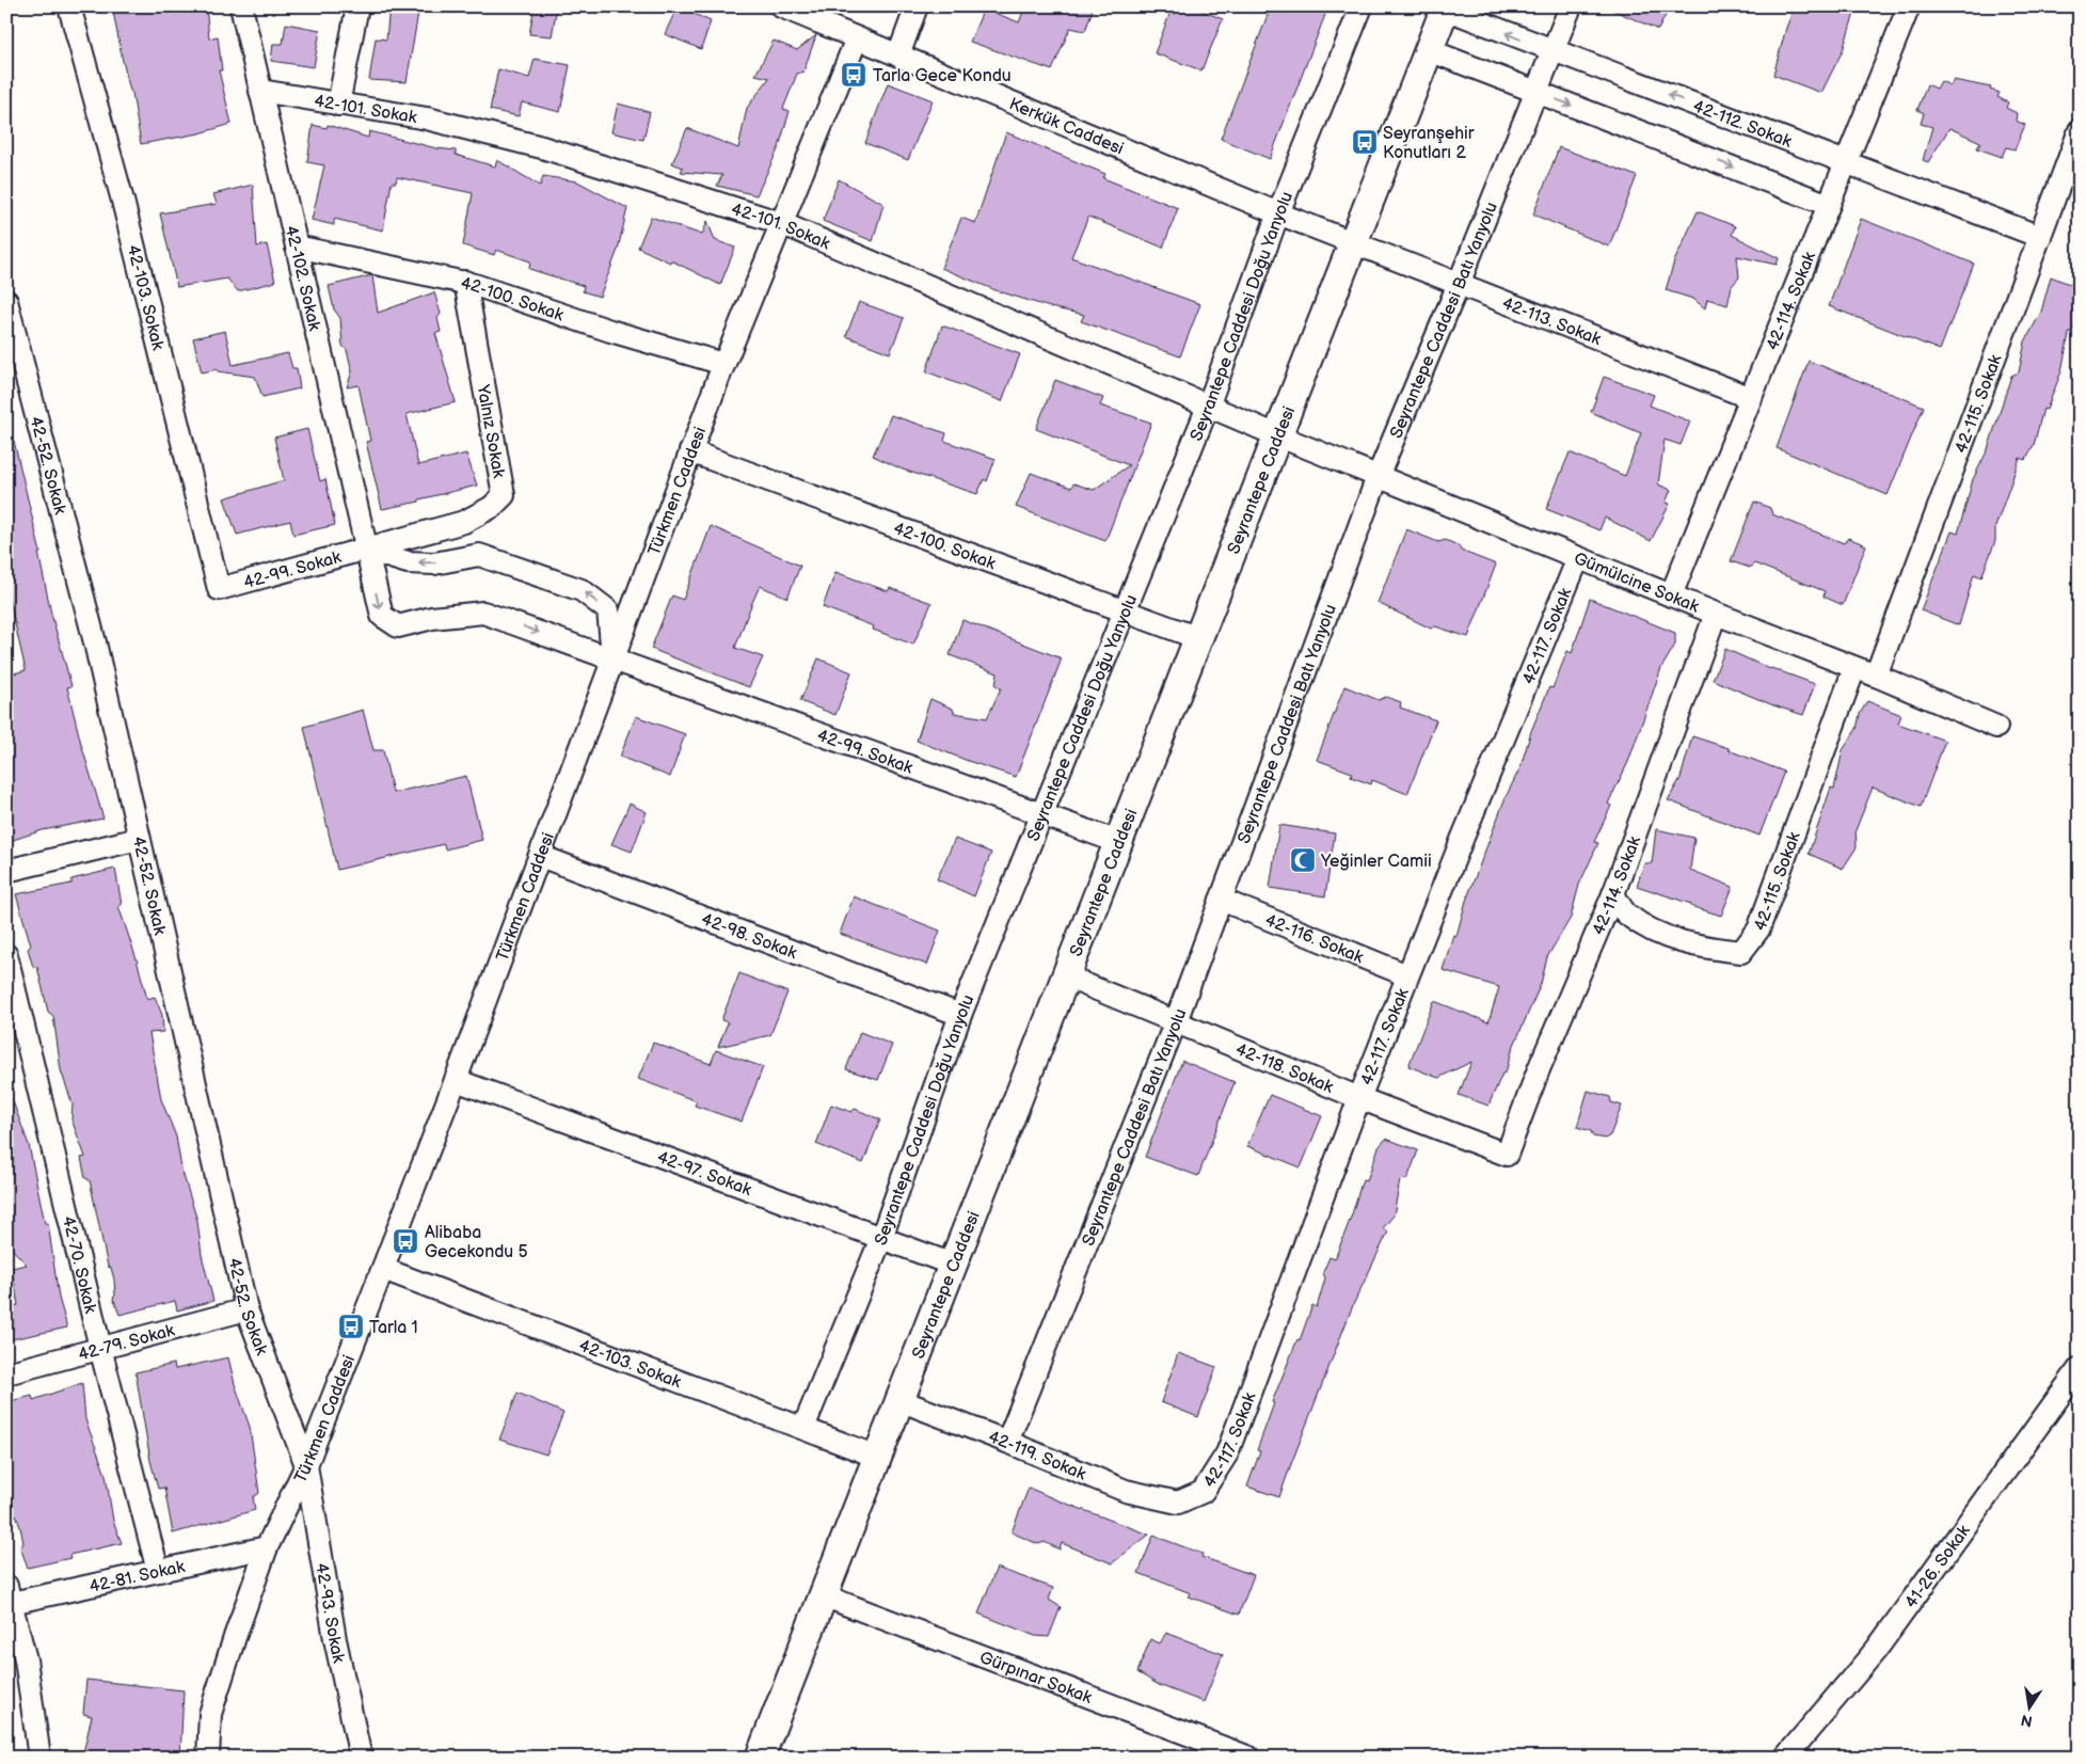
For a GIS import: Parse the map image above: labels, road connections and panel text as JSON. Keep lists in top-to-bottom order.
{
  "streets": {
    "street": [
      "42-101. Sokak",
      "42-112. Sokak",
      "Kerkük Caddesi",
      "42-102. Sokak",
      "42-103. Sokak",
      "42-100. Sokak",
      "42-114. Sokak",
      "Seyrantepe Caddesi Doğu Yanyolu",
      "Seyrantepe Caddesi Batı Yanyolu",
      "42-113. Sokak",
      "42-115. Sokak",
      "Yalnız Sokak",
      "42-52. Sokak",
      "Seyrantepe Caddesi",
      "Türkmen Caddesi",
      "42-99. Sokak",
      "Gümülcine Sokak",
      "42-117. Sokak",
      "42-98. Sokak",
      "42-116. Sokak",
      "42-118. Sokak",
      "42-97. Sokak",
      "42-70. Sokak",
      "42-79. Sokak",
      "42-119. Sokak",
      "41-26. Sokak",
      "42-81. Sokak",
      "42-93. Sokak",
      "Gürpınar Sokak"
    ]
  },
  "crossings": [
    ["42-101. Sokak", "42-102. Sokak"],
    ["42-101. Sokak", "Seyrantepe Caddesi Doğu Yanyolu"],
    ["42-101. Sokak", "Seyrantepe Caddesi"],
    ["42-101. Sokak", "Türkmen Caddesi"],
    ["42-101. Sokak", "Gümülcine Sokak"],
    ["42-112. Sokak", "42-114. Sokak"],
    ["42-112. Sokak", "Seyrantepe Caddesi Batı Yanyolu"],
    ["42-112. Sokak", "42-115. Sokak"],
    ["42-112. Sokak", "Seyrantepe Caddesi"],
    ["Kerkük Caddesi", "Seyrantepe Caddesi Doğu Yanyolu"],
    ["Kerkük Caddesi", "42-113. Sokak"],
    ["Kerkük Caddesi", "Seyrantepe Caddesi"],
    ["Kerkük Caddesi", "Türkmen Caddesi"],
    ["42-102. Sokak", "42-100. Sokak"],
    ["42-102. Sokak", "Yalnız Sokak"],
    ["42-102. Sokak", "42-99. Sokak"],
    ["42-103. Sokak", "Seyrantepe Caddesi Doğu Yanyolu"],
    ["42-103. Sokak", "Seyrantepe Caddesi"],
    ["42-103. Sokak", "Türkmen Caddesi"],
    ["42-103. Sokak", "42-99. Sokak"],
    ["42-100. Sokak", "Seyrantepe Caddesi Doğu Yanyolu"],
    ["42-100. Sokak", "Yalnız Sokak"],
    ["42-100. Sokak", "Seyrantepe Caddesi"],
    ["42-100. Sokak", "Türkmen Caddesi"],
    ["42-114. Sokak", "42-113. Sokak"],
    ["42-114. Sokak", "42-115. Sokak"],
    ["42-114. Sokak", "Gümülcine Sokak"],
    ["42-114. Sokak", "42-118. Sokak"],
    ["Seyrantepe Caddesi Doğu Yanyolu", "42-99. Sokak"],
    ["Seyrantepe Caddesi Doğu Yanyolu", "42-98. Sokak"],
    ["Seyrantepe Caddesi Doğu Yanyolu", "42-97. Sokak"],
    ["Seyrantepe Caddesi Batı Yanyolu", "42-113. Sokak"],
    ["Seyrantepe Caddesi Batı Yanyolu", "Gümülcine Sokak"],
    ["Seyrantepe Caddesi Batı Yanyolu", "42-116. Sokak"],
    ["Seyrantepe Caddesi Batı Yanyolu", "42-118. Sokak"],
    ["Seyrantepe Caddesi Batı Yanyolu", "42-119. Sokak"],
    ["42-113. Sokak", "Seyrantepe Caddesi"],
    ["42-115. Sokak", "Gümülcine Sokak"],
    ["Yalnız Sokak", "42-99. Sokak"],
    ["42-52. Sokak", "Türkmen Caddesi"],
    ["42-52. Sokak", "42-79. Sokak"],
    ["42-52. Sokak", "42-93. Sokak"],
    ["Seyrantepe Caddesi", "42-99. Sokak"],
    ["Seyrantepe Caddesi", "Gümülcine Sokak"],
    ["Seyrantepe Caddesi", "42-118. Sokak"],
    ["Seyrantepe Caddesi", "42-97. Sokak"],
    ["Seyrantepe Caddesi", "42-119. Sokak"],
    ["Seyrantepe Caddesi", "Gürpınar Sokak"],
    ["Türkmen Caddesi", "42-99. Sokak"],
    ["Türkmen Caddesi", "42-98. Sokak"],
    ["Türkmen Caddesi", "42-97. Sokak"],
    ["Türkmen Caddesi", "42-81. Sokak"],
    ["Türkmen Caddesi", "42-93. Sokak"],
    ["Gümülcine Sokak", "42-117. Sokak"],
    ["42-117. Sokak", "42-116. Sokak"],
    ["42-117. Sokak", "42-118. Sokak"],
    ["42-117. Sokak", "42-119. Sokak"],
    ["42-70. Sokak", "42-79. Sokak"],
    ["42-70. Sokak", "42-81. Sokak"]
  ],
  "places": {
    "bus stop": [
      "Tarla Gece Kondu",
      "Seyranşehir Konutları 2",
      "Alibaba Gecekondu 5",
      "Tarla 1"
    ],
    "mosque": ["Yeğinler Camii"]
  },
  "north": "bottom"
}
